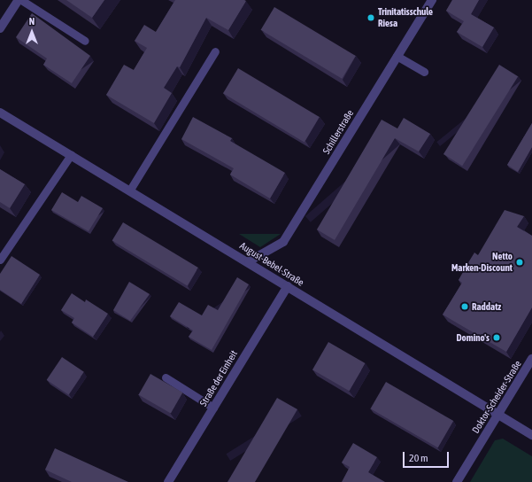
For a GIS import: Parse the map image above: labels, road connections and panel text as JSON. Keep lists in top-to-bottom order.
{
  "streets": {
    "street": [
      "Schillerstraße",
      "August-Bebel-Straße",
      "Straße der Einheit",
      "Doktor-Scheider-Straße"
    ]
  },
  "crossings": [
    ["Schillerstraße", "August-Bebel-Straße"],
    ["August-Bebel-Straße", "Straße der Einheit"],
    ["August-Bebel-Straße", "Doktor-Scheider-Straße"]
  ],
  "places": [
    "Trinitatisschule Riesa",
    "Netto Marken-Discount",
    "Raddatz",
    "Domino's"
  ],
  "scale_bar": "20 m",
  "north": "top"
}
